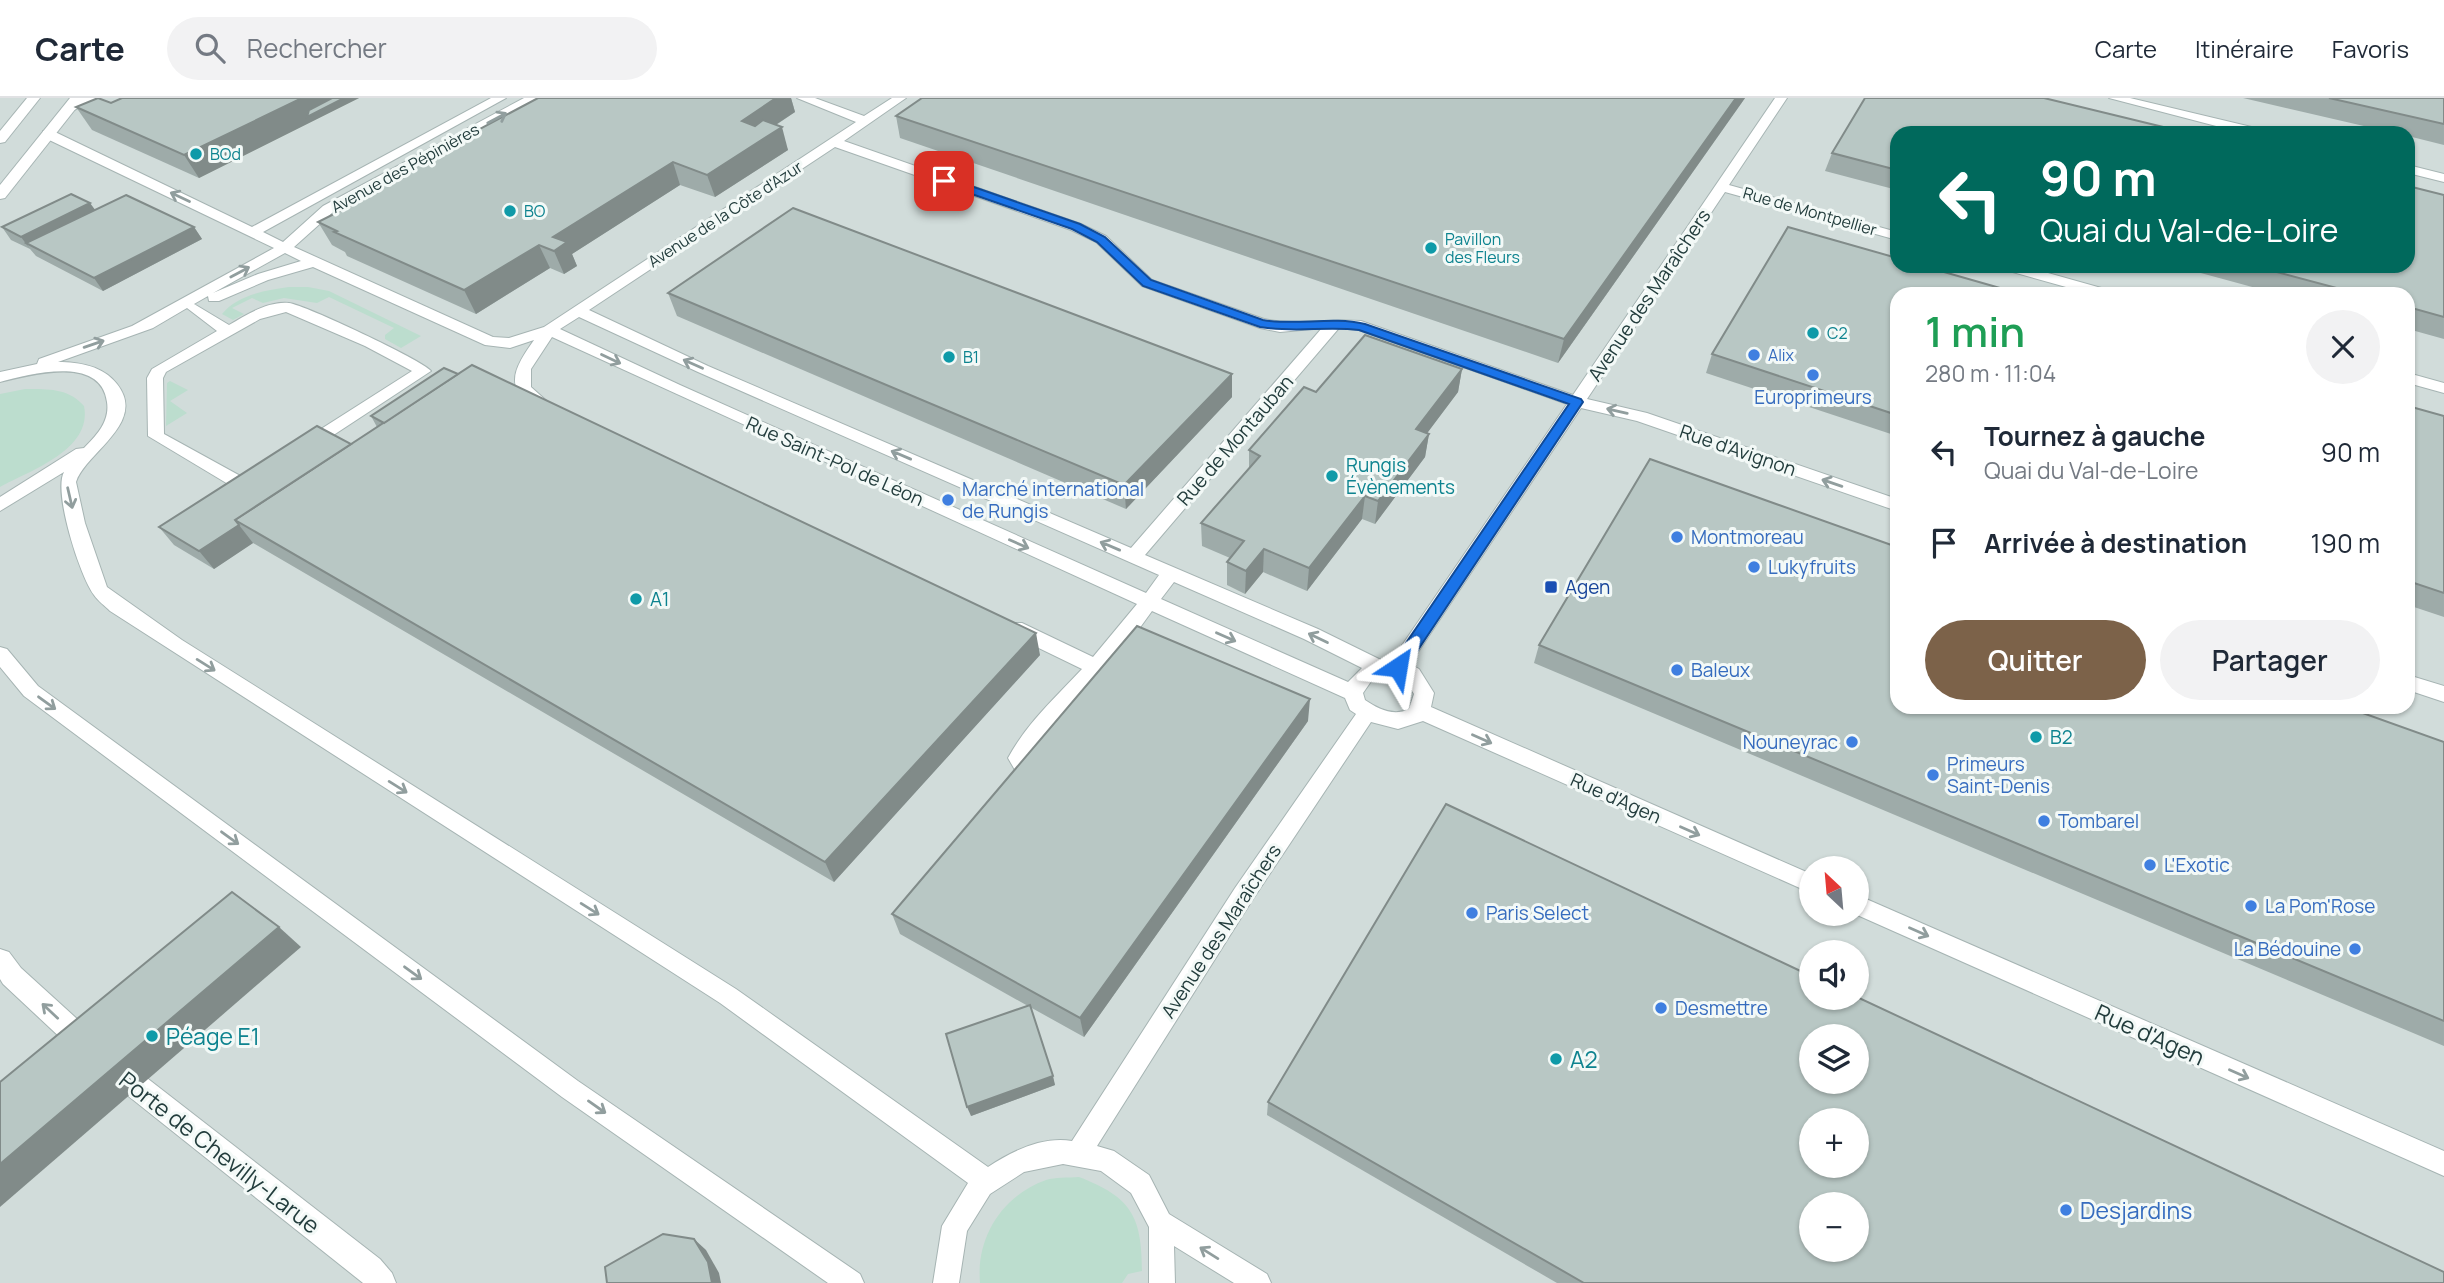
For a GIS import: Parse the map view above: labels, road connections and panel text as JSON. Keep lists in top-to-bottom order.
{
  "streets": {
    "street": ["Porte de Chevilly-Larue"],
    "lane": [
      "Avenue des Pépinières",
      "Rue de Montpellier",
      "Avenue de la Côte d'Azur",
      "Avenue des Maraîchers",
      "Rue de Montauban",
      "Rue d'Avignon",
      "Rue Saint-Pol de Léon",
      "Rue d'Agen"
    ]
  },
  "crossings": [
    ["Rue de Montpellier", "Avenue des Maraîchers"],
    ["Avenue de la Côte d'Azur", "Rue d'Avignon"],
    ["Avenue de la Côte d'Azur", "Rue Saint-Pol de Léon"],
    ["Avenue des Maraîchers", "Rue d'Avignon"],
    ["Avenue des Maraîchers", "Rue Saint-Pol de Léon"],
    ["Avenue des Maraîchers", "Rue d'Agen"],
    ["Rue de Montauban", "Rue d'Avignon"],
    ["Rue de Montauban", "Rue Saint-Pol de Léon"],
    ["Rue Saint-Pol de Léon", "Rue d'Agen"]
  ],
  "one_way": ["Rue d'Agen", "Porte de Chevilly-Larue"],
  "places": {
    "other": [
      "BOd",
      "BO",
      "Pavillon des Fleurs",
      "C2",
      "Alix",
      "B1",
      "Europrimeurs",
      "Rungis Évènements",
      "Marché international de Rungis",
      "Montmoreau",
      "Lukyfruits",
      "A1",
      "Baleux",
      "B2",
      "Nouneyrac",
      "Primeurs Saint-Denis",
      "Tombarel",
      "L'Exotic",
      "La Pom'Rose",
      "Paris Select",
      "La Bédouine",
      "Desmettre",
      "Péage E1",
      "A2",
      "Desjardins"
    ],
    "transit": ["Agen"]
  },
  "north": "top left",
  "page": {
    "header": "Carte",
    "search": "Rechercher",
    "nav": ["Carte", "Itinéraire", "Favoris"],
    "turn": ["90 m", "Quai du Val-de-Loire"],
    "heading": ["1 min", "280 m · 11:04"],
    "list": [
      {
        "name": "Tournez à gauche",
        "note": "Quai du Val-de-Loire",
        "value": "90 m"
      },
      {
        "name": "Arrivée à destination",
        "value": "190 m"
      }
    ],
    "buttons": ["Quitter", "Partager"],
    "map_buttons": ["+", "−"]
  }
}
